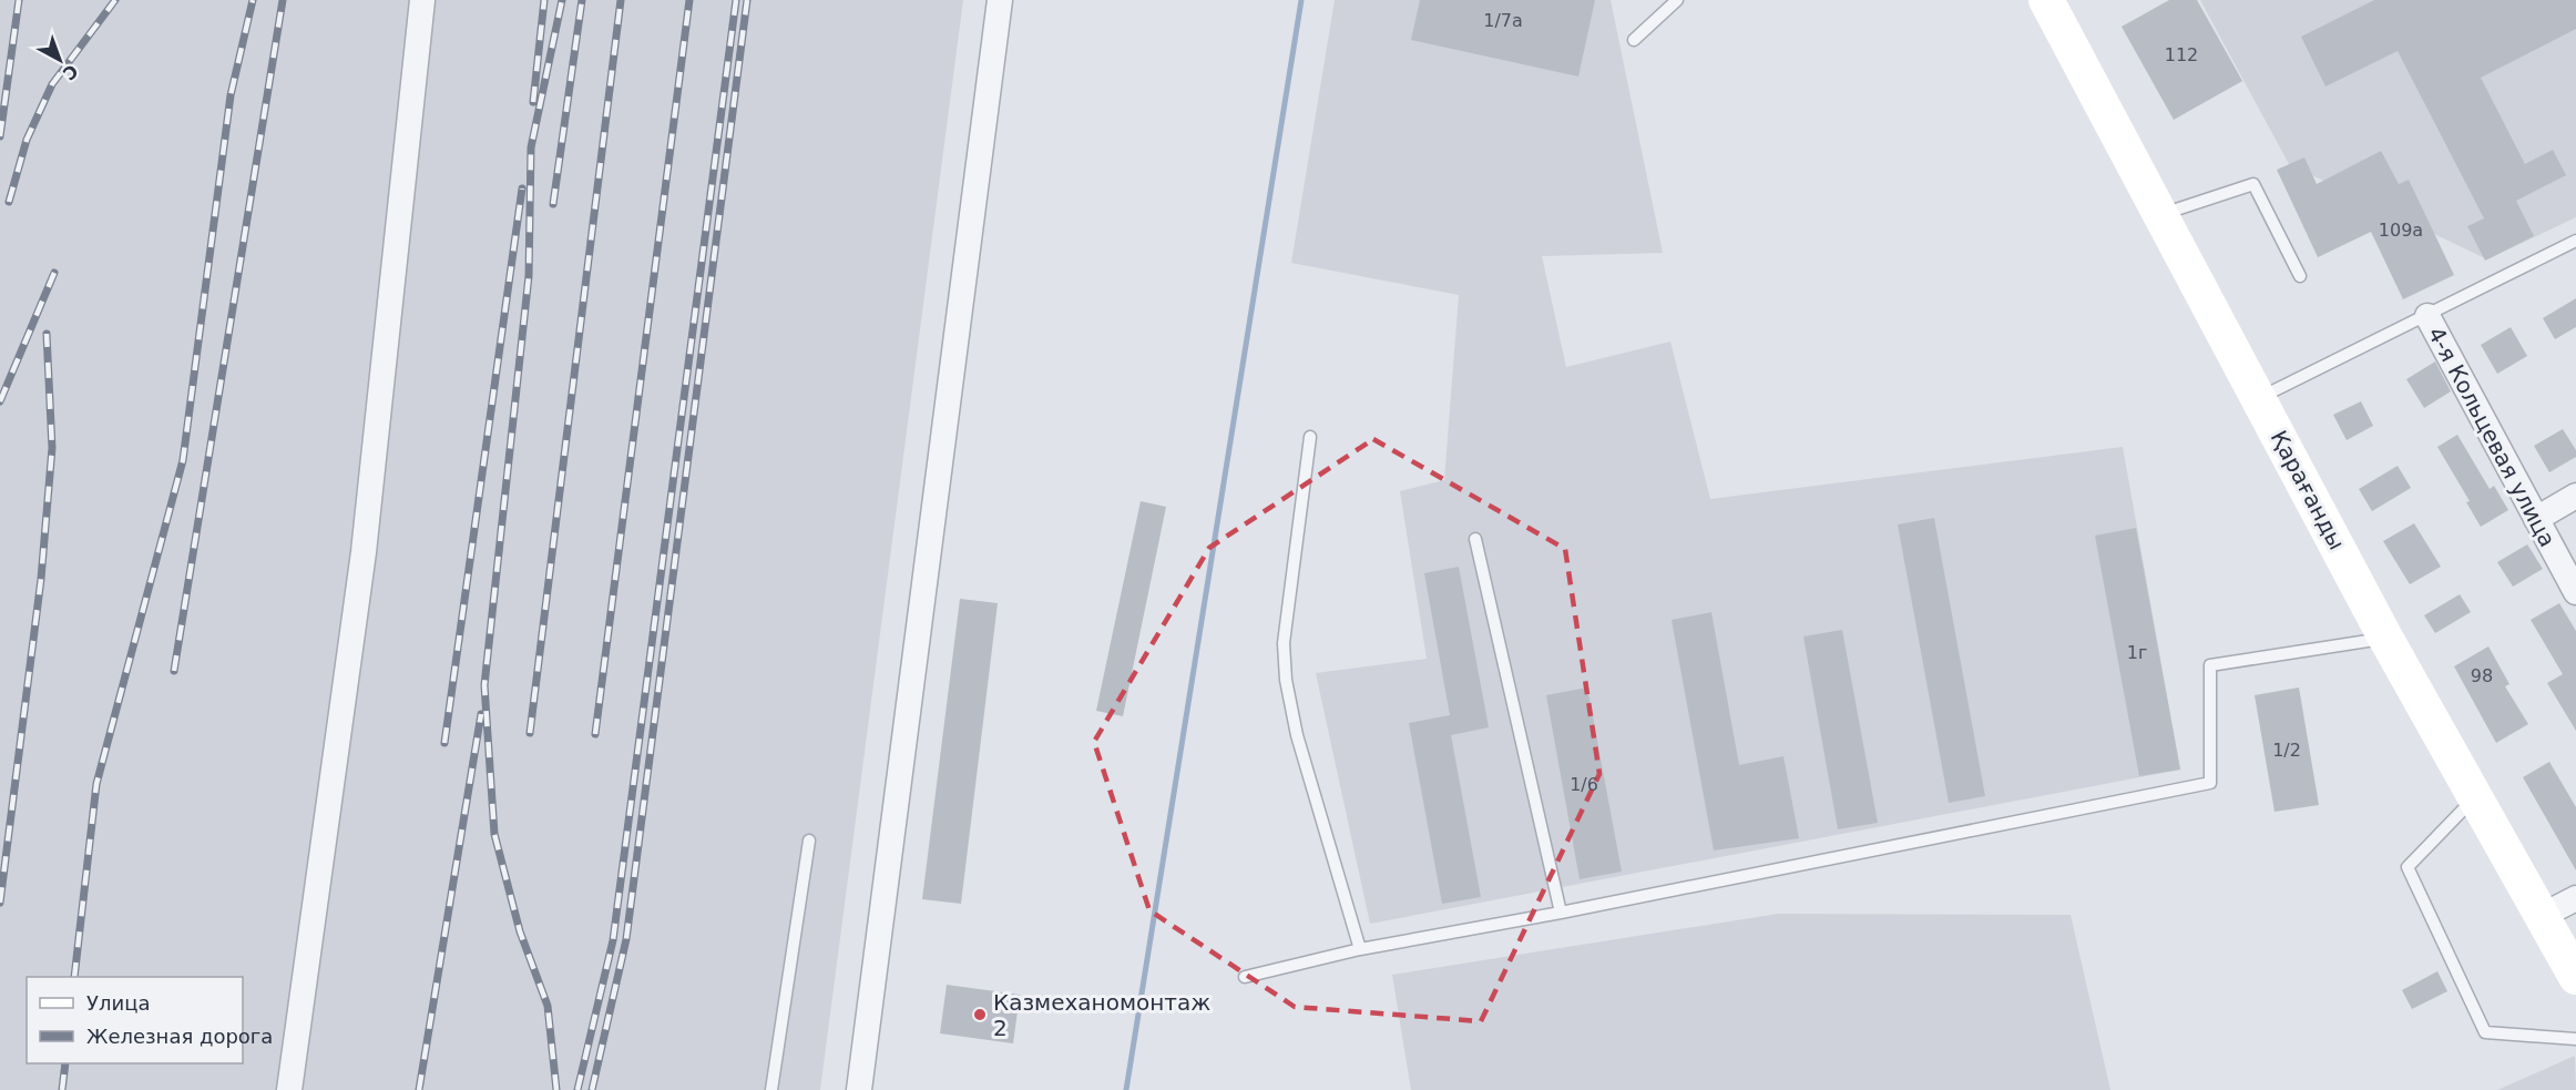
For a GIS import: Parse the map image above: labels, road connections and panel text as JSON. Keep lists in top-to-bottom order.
{
  "streets": {
    "main road": ["Қарағанды"],
    "street": ["4-я Кольцевая улица"]
  },
  "places": ["Казмеханомонтаж 2"],
  "house_numbers": [
    "1/7а",
    "112",
    "109а",
    "1г",
    "98",
    "1/2",
    "1/6"
  ],
  "legend": ["Улица", "Железная дорога"],
  "north": "bottom right"
}
